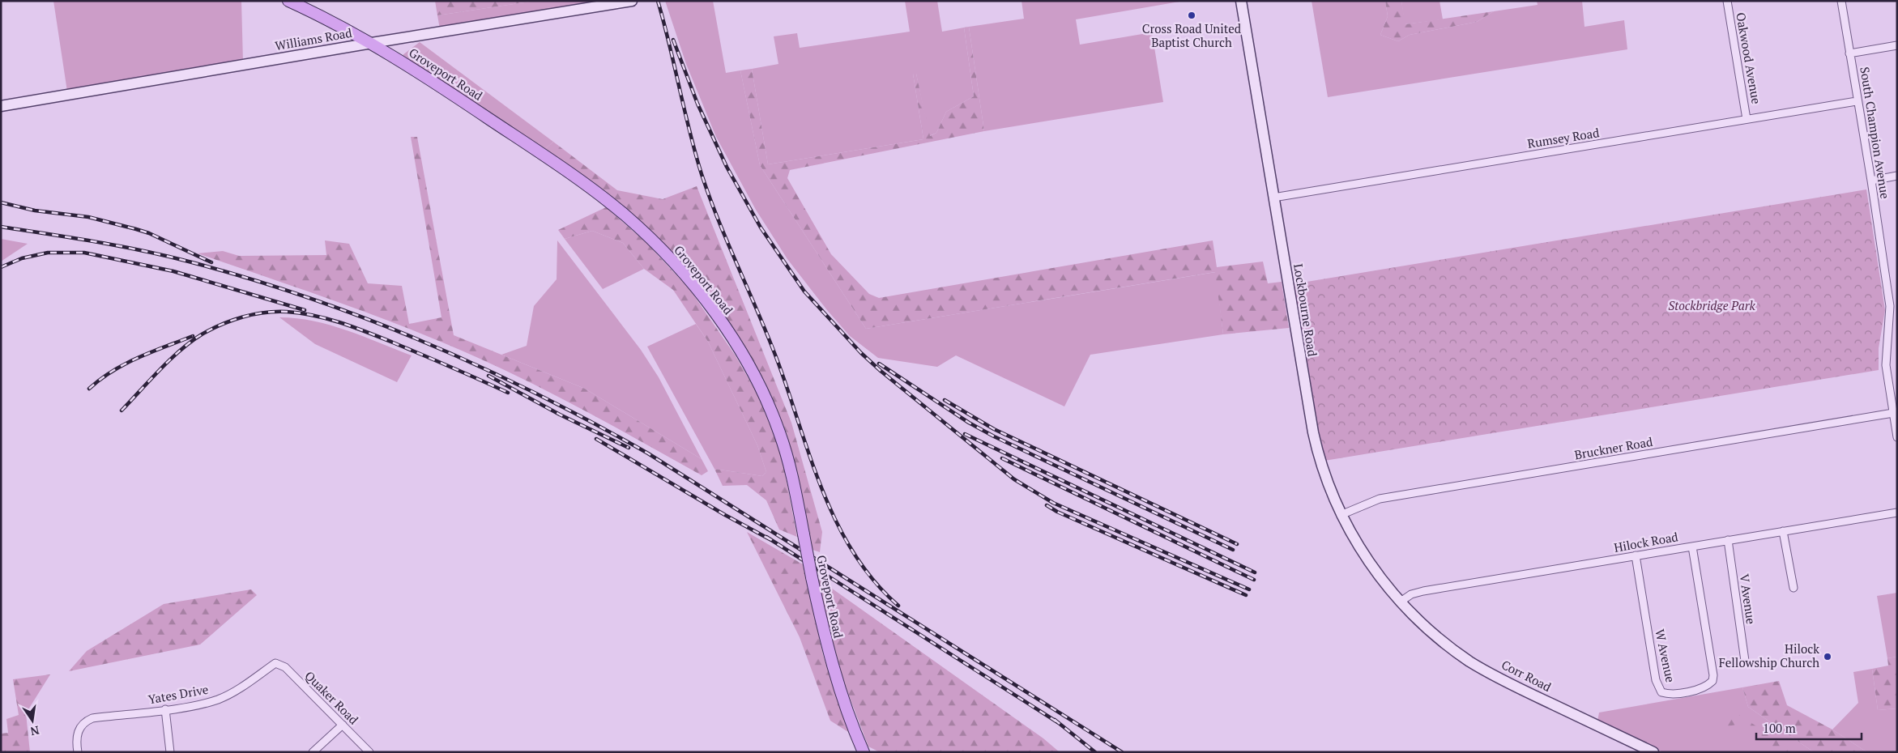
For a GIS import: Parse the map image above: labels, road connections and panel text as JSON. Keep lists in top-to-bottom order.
{
  "streets": {
    "main road": ["Groveport Road"],
    "street": [
      "Williams Road",
      "Oakwood Avenue",
      "South Champion Avenue",
      "Rumsey Road",
      "Lockbourne Road",
      "Bruckner Road",
      "Hilock Road",
      "V Avenue",
      "W Avenue",
      "Corr Road",
      "Yates Drive",
      "Quaker Road"
    ]
  },
  "crossings": [
    ["Williams Road", "Groveport Road"],
    ["Oakwood Avenue", "Rumsey Road"],
    ["South Champion Avenue", "Rumsey Road"],
    ["South Champion Avenue", "Bruckner Road"],
    ["Rumsey Road", "Lockbourne Road"],
    ["Lockbourne Road", "Bruckner Road"],
    ["Lockbourne Road", "Hilock Road"],
    ["Lockbourne Road", "Corr Road"],
    ["Hilock Road", "V Avenue"],
    ["Hilock Road", "W Avenue"],
    ["Hilock Road", "Corr Road"],
    ["Yates Drive", "Quaker Road"]
  ],
  "parks": ["Stockbridge Park"],
  "places": ["Cross Road United Baptist Church", "Hilock Fellowship Church"],
  "scale_bar": "100 m",
  "north": "bottom"
}
